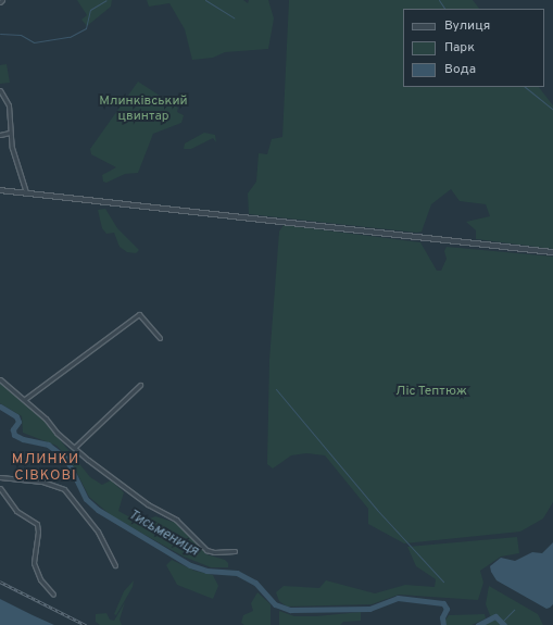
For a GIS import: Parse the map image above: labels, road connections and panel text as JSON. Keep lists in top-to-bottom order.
{
  "districts": ["МЛИНКИ СІВКОВІ"],
  "water": ["Тисьмениця"],
  "parks": ["Млинківський цвинтар", "Ліс Тептюж"],
  "legend": ["Вулиця", "Парк", "Вода"]
}
